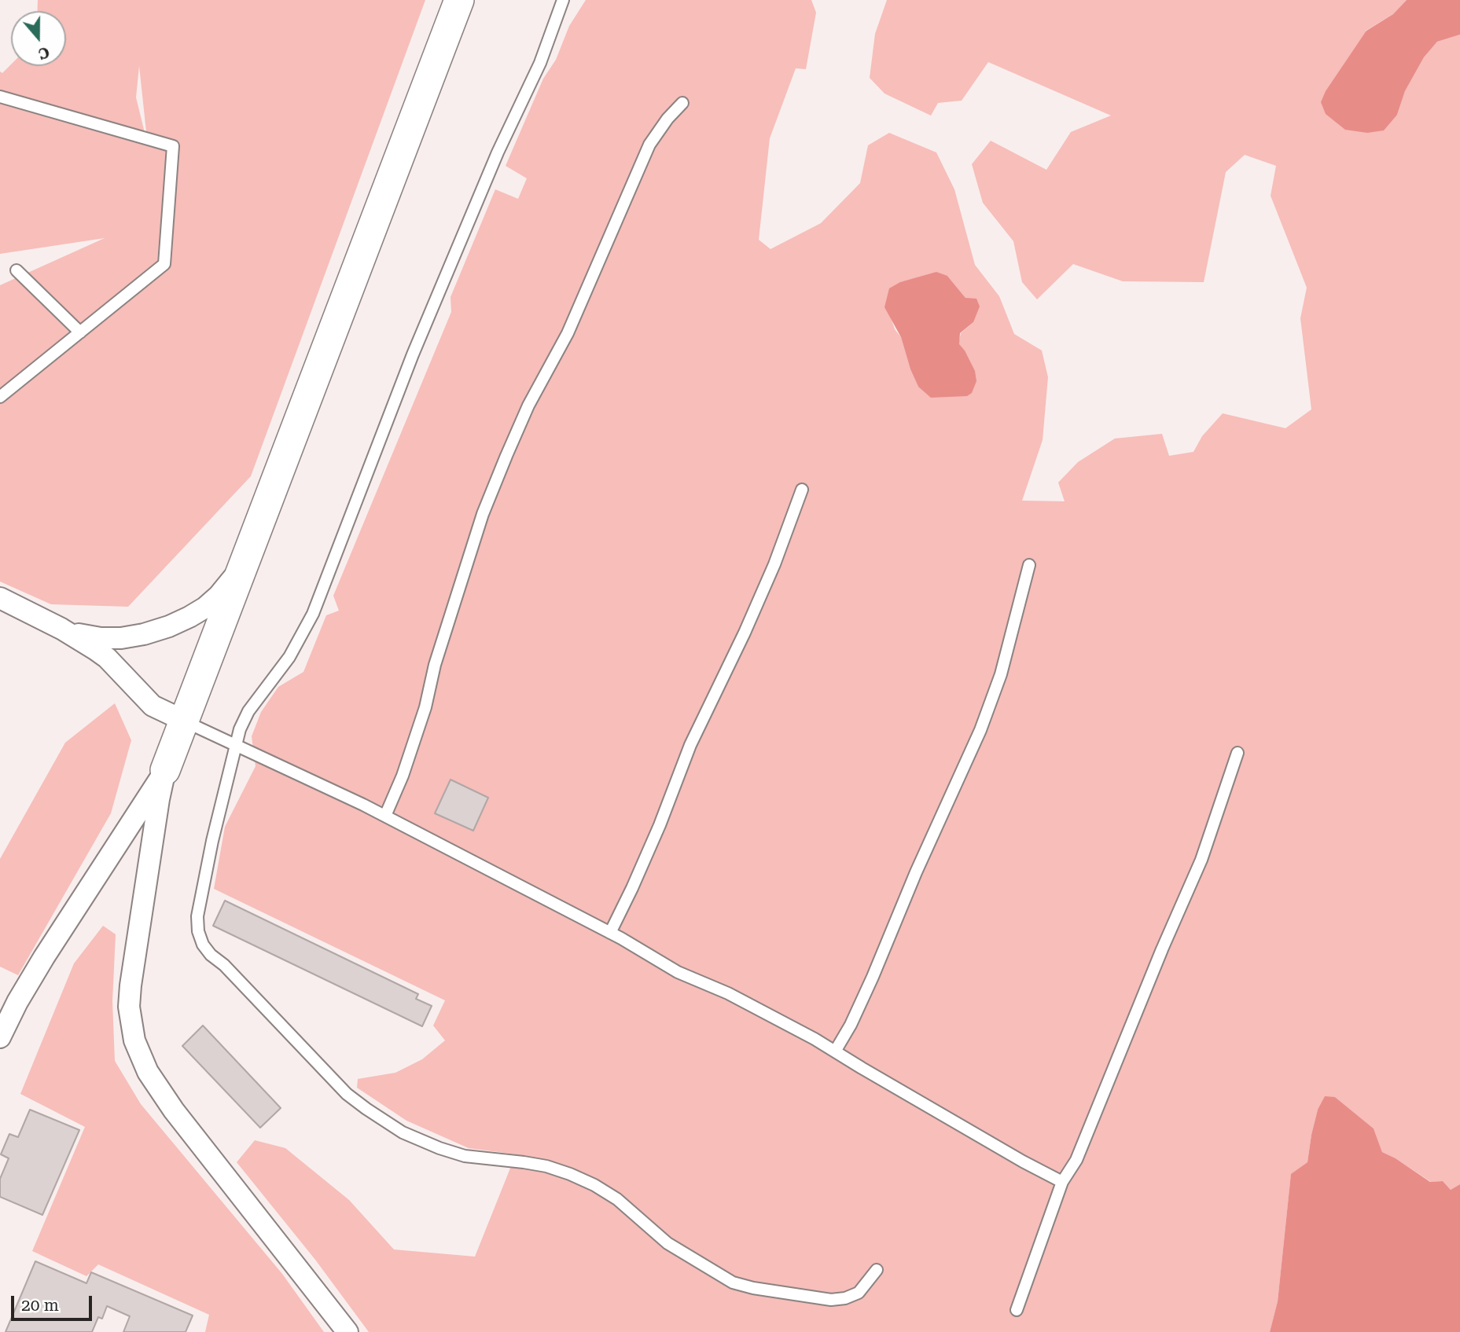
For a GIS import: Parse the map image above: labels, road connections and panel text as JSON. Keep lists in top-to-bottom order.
{
  "scale_bar": "20 m",
  "north": "bottom"
}
